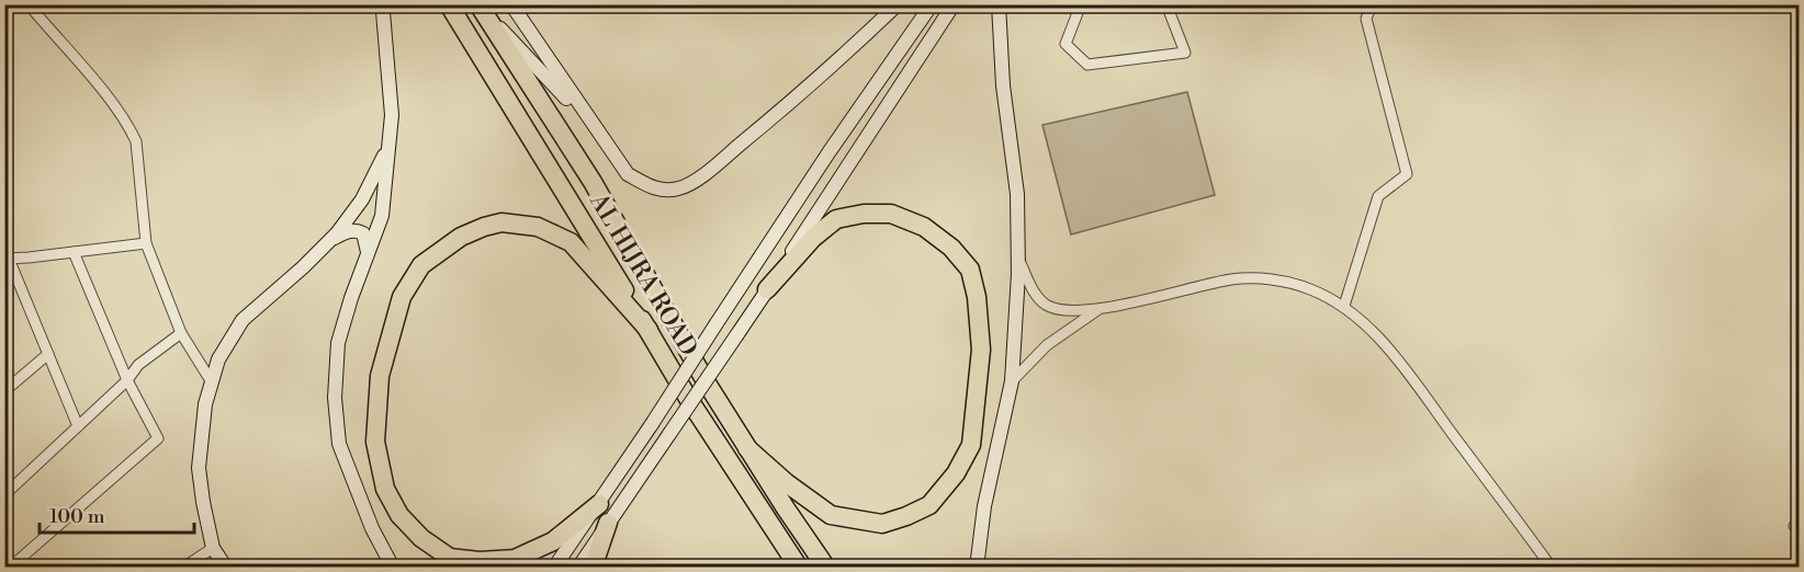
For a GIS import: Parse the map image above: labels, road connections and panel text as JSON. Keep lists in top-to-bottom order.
{
  "streets": {
    "highway": ["AL HIJRA ROAD"]
  },
  "scale_bar": "100 m"
}
